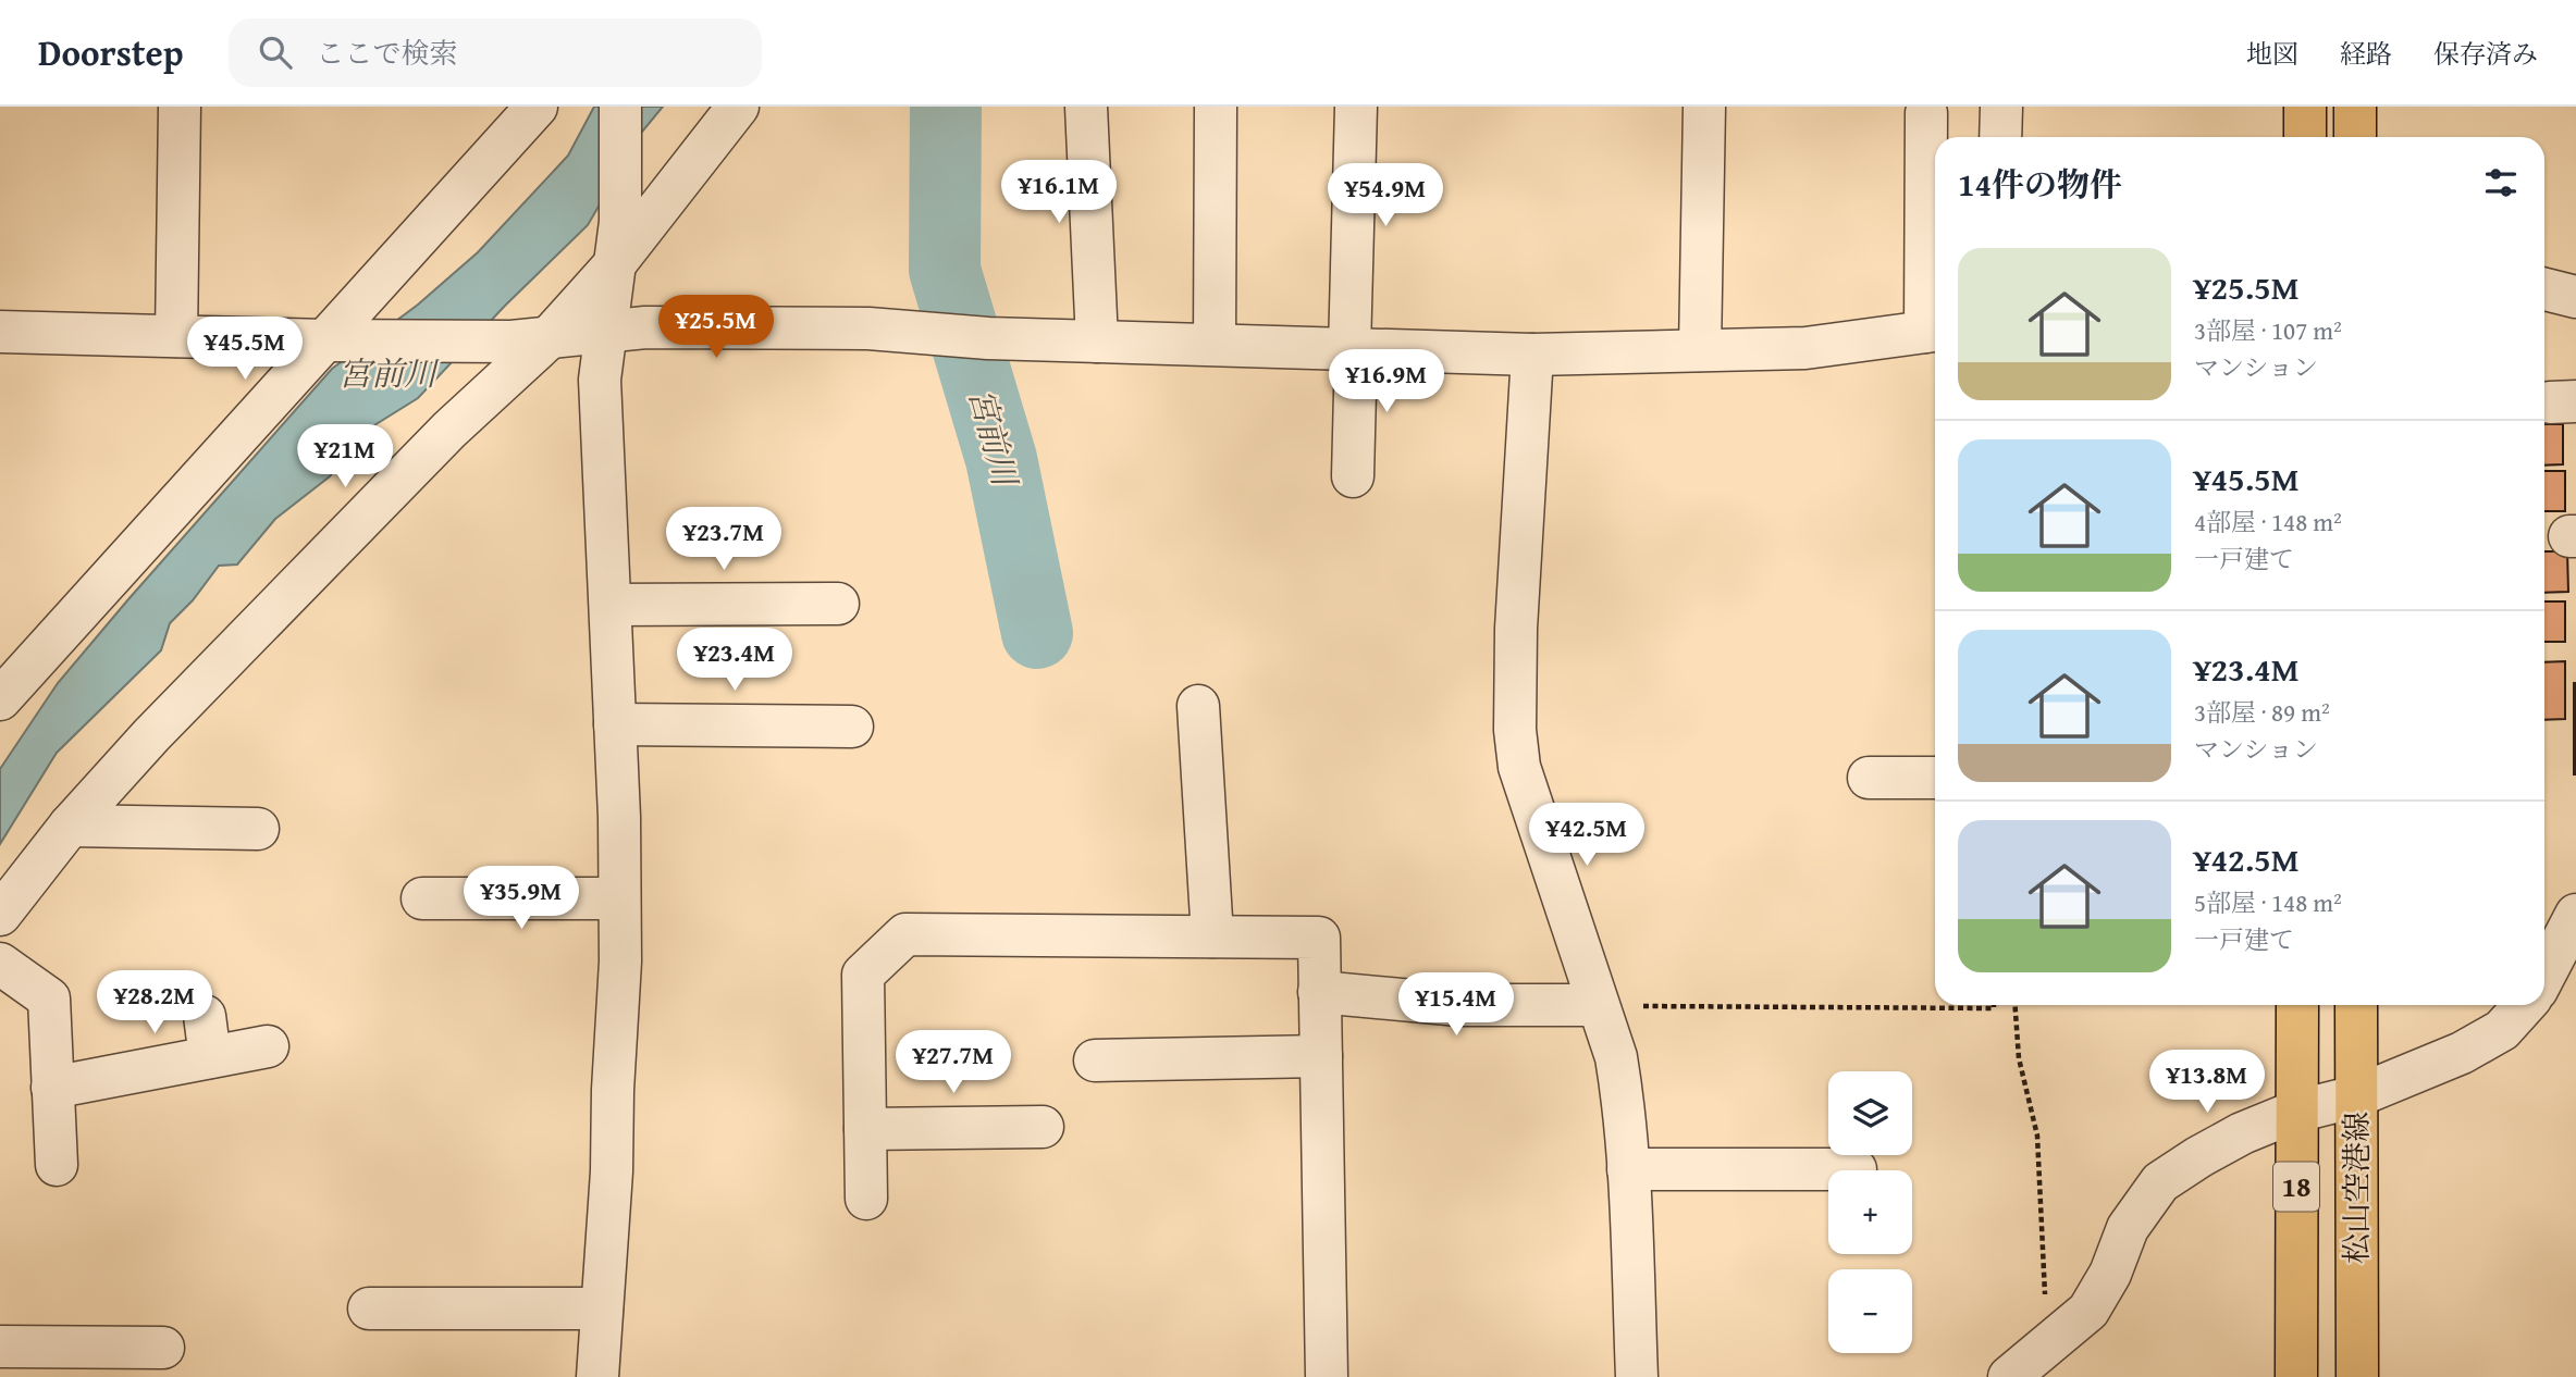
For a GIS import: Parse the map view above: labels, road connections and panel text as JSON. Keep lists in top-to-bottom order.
{
  "streets": {
    "main road": ["18", "松山空港線"]
  },
  "water": ["宮前川"],
  "page": {
    "header": "Doorstep",
    "search": "ここで検索",
    "nav": ["地図", "経路", "保存済み"],
    "heading": "14件の物件",
    "price": [
      "¥16.1M",
      "¥54.9M",
      "¥25.5M",
      "¥45.5M",
      "¥16.9M",
      "¥21M",
      "¥23.7M",
      "¥23.4M",
      "¥42.5M",
      "¥35.9M",
      "¥28.2M",
      "¥15.4M",
      "¥27.7M",
      "¥13.8M"
    ],
    "list": [
      {
        "name": "¥25.5M",
        "note": "3部屋 · 107 m² · マンション"
      },
      {
        "name": "¥45.5M",
        "note": "4部屋 · 148 m² · 一戸建て"
      },
      {
        "name": "¥23.4M",
        "note": "3部屋 · 89 m² · マンション"
      },
      {
        "name": "¥42.5M",
        "note": "5部屋 · 148 m² · 一戸建て"
      }
    ],
    "map_buttons": ["+", "−"]
  }
}
